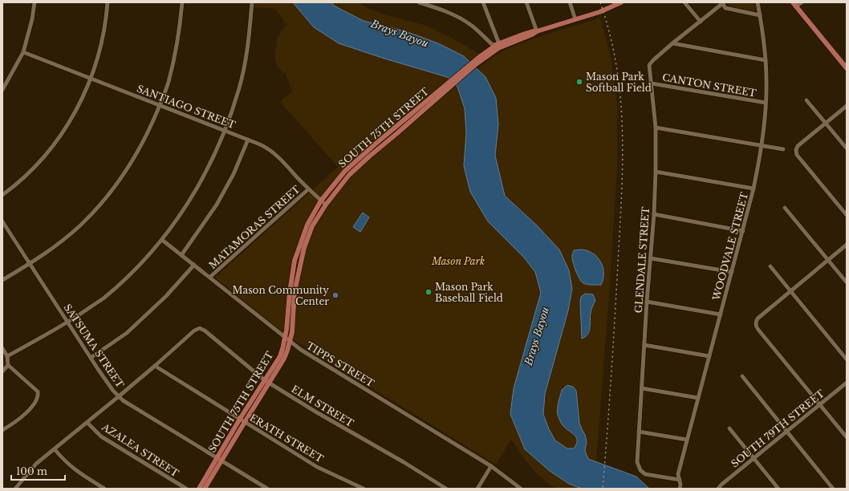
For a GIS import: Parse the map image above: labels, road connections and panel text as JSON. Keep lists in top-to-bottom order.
{
  "streets": {
    "main road": ["SOUTH 75TH STREET"],
    "street": [
      "CANTON STREET",
      "SANTIAGO STREET",
      "MATAMORAS STREET",
      "WOODVALE STREET",
      "GLENDALE STREET",
      "SATSUMA STREET",
      "TIPPS STREET",
      "ELM STREET",
      "SOUTH 79TH STREET",
      "ERATH STREET",
      "AZALEA STREET"
    ]
  },
  "crossings": [
    ["CANTON STREET", "WOODVALE STREET"],
    ["CANTON STREET", "GLENDALE STREET"],
    ["SANTIAGO STREET", "SOUTH 75TH STREET"],
    ["SANTIAGO STREET", "MATAMORAS STREET"],
    ["SOUTH 75TH STREET", "SATSUMA STREET"],
    ["SOUTH 75TH STREET", "TIPPS STREET"],
    ["SOUTH 75TH STREET", "ELM STREET"],
    ["SOUTH 75TH STREET", "ERATH STREET"],
    ["MATAMORAS STREET", "TIPPS STREET"],
    ["WOODVALE STREET", "GLENDALE STREET"],
    ["ELM STREET", "ERATH STREET"]
  ],
  "water": ["Brays Bayou"],
  "parks": ["Mason Park"],
  "places": ["Mason Park Softball Field", "Mason Park Baseball Field", "Mason Community Center"],
  "scale_bar": "100 m"
}
